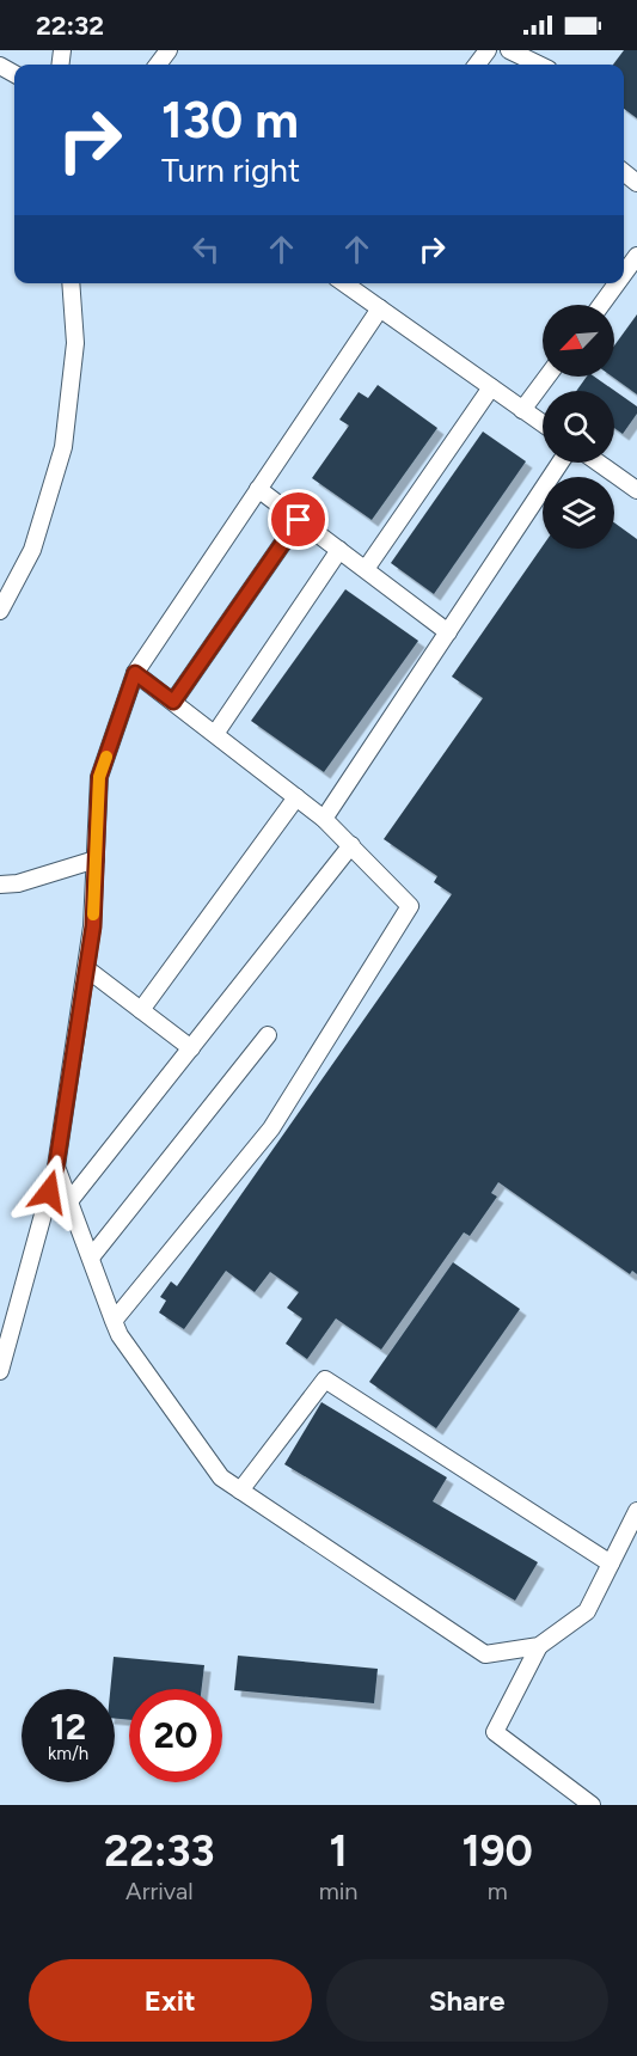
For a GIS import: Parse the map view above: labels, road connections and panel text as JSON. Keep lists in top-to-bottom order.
{
  "north": "bottom left",
  "page": {
    "status": "22:32",
    "turn": ["130 m", "Turn right"],
    "speed": "12 km/h",
    "limit": "20",
    "eta": [
      "22:33",
      "Arrival",
      "1",
      "min",
      "190",
      "m"
    ],
    "buttons": ["Exit", "Share"]
  }
}
